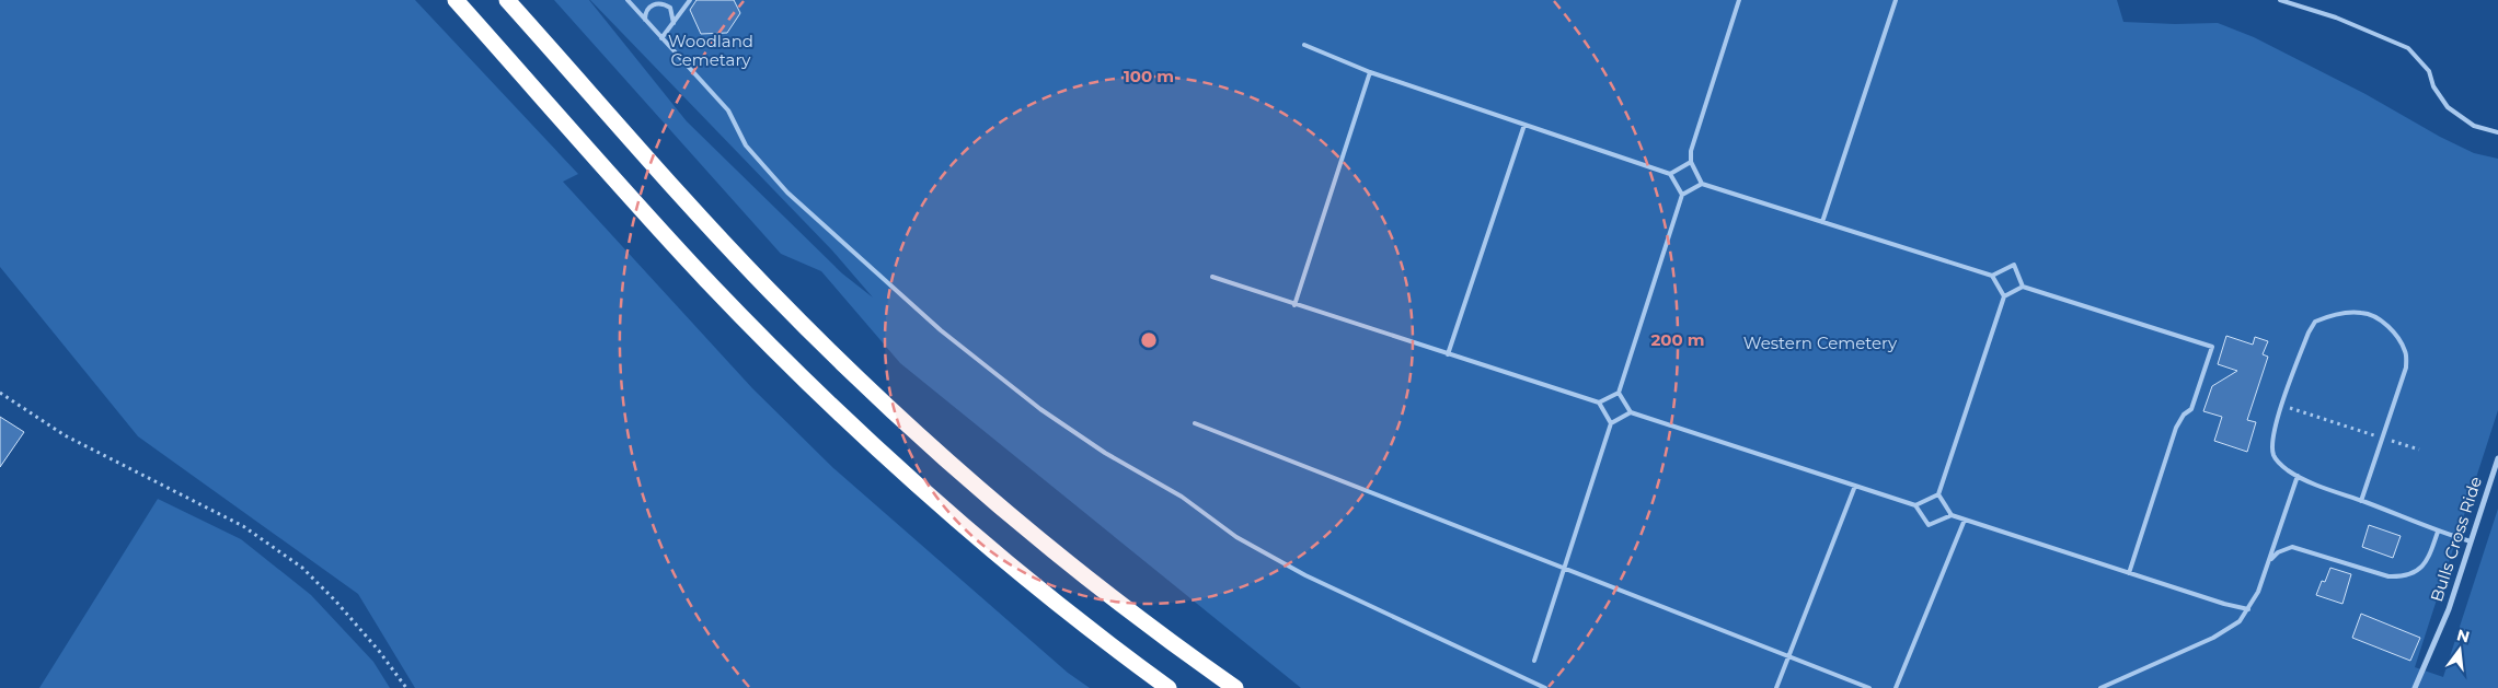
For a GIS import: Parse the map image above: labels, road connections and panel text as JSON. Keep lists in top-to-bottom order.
{
  "streets": {
    "street": ["Bulls Cross Ride"]
  },
  "parks": ["Woodland Cemetary", "Western Cemetery"],
  "north": "top",
  "rings": ["100 m", "200 m"]
}
